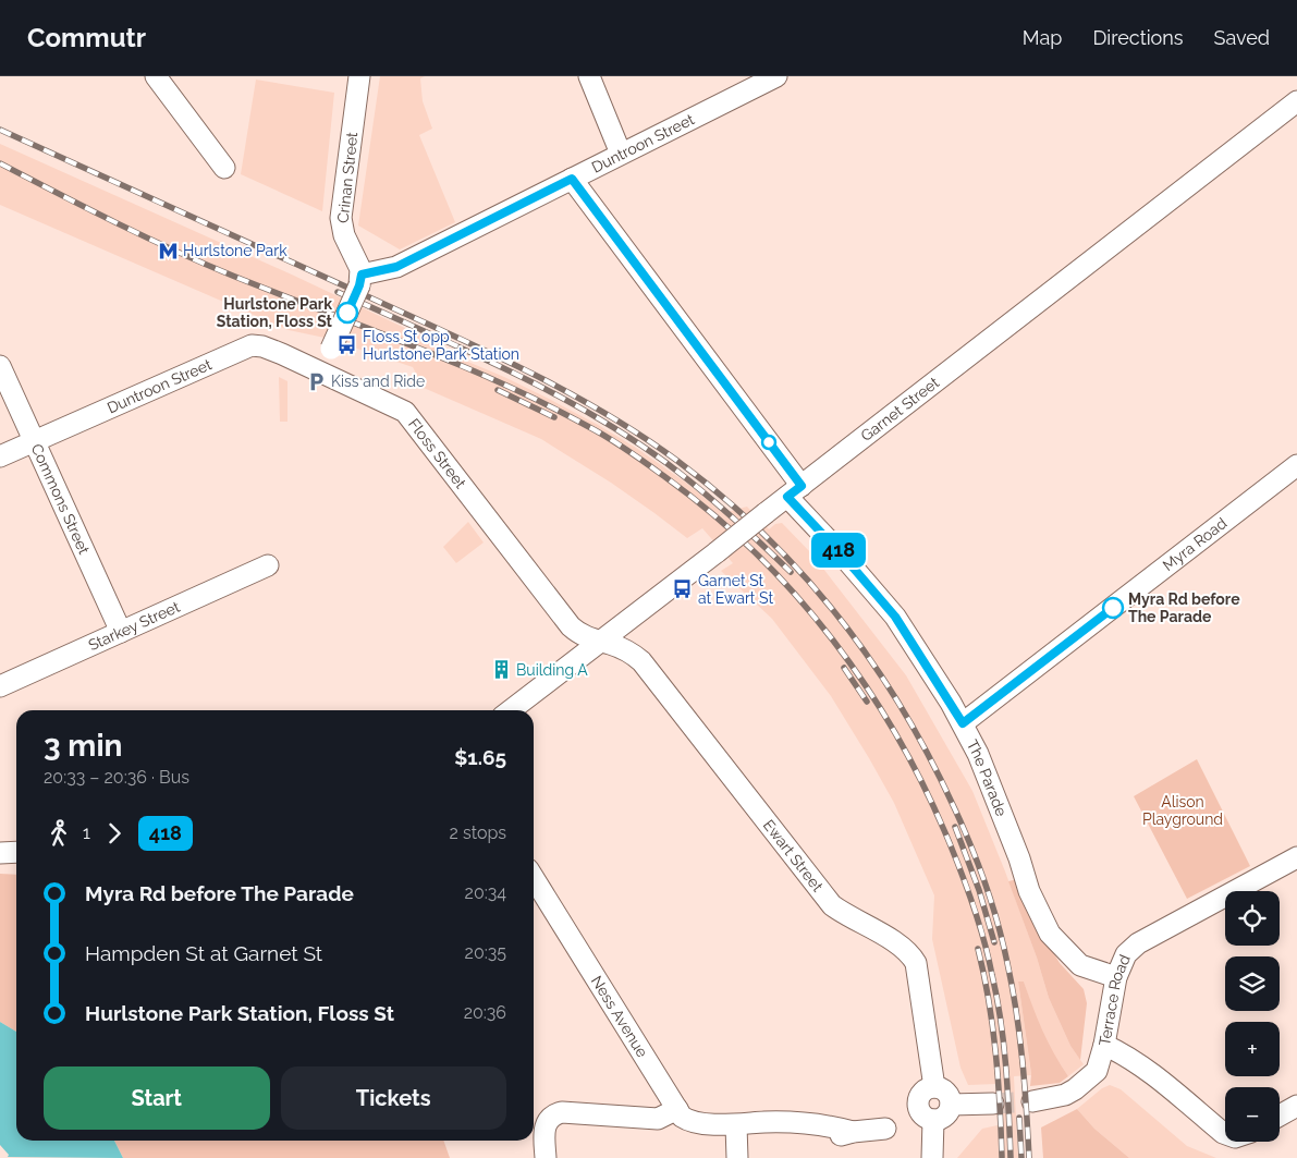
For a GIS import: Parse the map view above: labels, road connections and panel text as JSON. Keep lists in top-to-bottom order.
{
  "streets": {
    "street": [
      "Duntroon Street",
      "Crinan Street",
      "Garnet Street",
      "Floss Street",
      "Commons Street",
      "Myra Road",
      "Starkey Street",
      "The Parade",
      "Ewart Street",
      "Terrace Road",
      "Ness Avenue"
    ]
  },
  "crossings": [
    ["Duntroon Street", "Crinan Street"],
    ["Duntroon Street", "Floss Street"],
    ["Duntroon Street", "Commons Street"],
    ["Duntroon Street", "The Parade"],
    ["Garnet Street", "Floss Street"],
    ["Garnet Street", "The Parade"],
    ["Garnet Street", "Ewart Street"],
    ["Floss Street", "Ewart Street"],
    ["Commons Street", "Starkey Street"],
    ["Myra Road", "The Parade"],
    ["The Parade", "Terrace Road"]
  ],
  "parks": ["Alison Playground"],
  "places": {
    "metro station": ["Hurlstone Park"],
    "other": ["Hurlstone Park Station, Floss St", "Myra Rd before The Parade"],
    "bus stop": ["Floss St opp Hurlstone Park Station", "Garnet St at Ewart St"],
    "parking": ["Kiss and Ride"],
    "building": ["Building A"]
  },
  "lines": ["bus line 418"],
  "page": {
    "header": "Commutr",
    "nav": ["Map", "Directions", "Saved"],
    "on_map": "418",
    "heading": ["3 min", "20:33 – 20:36 · Bus", "$1.65"],
    "legs": ["1", "418", "2 stops"],
    "list": [
      {
        "name": "Myra Rd before The Parade",
        "value": "20:34"
      },
      {
        "name": "Hampden St at Garnet St",
        "value": "20:35"
      },
      {
        "name": "Hurlstone Park Station, Floss St",
        "value": "20:36"
      }
    ],
    "map_buttons": ["+", "−"],
    "buttons": ["Start", "Tickets"]
  }
}
